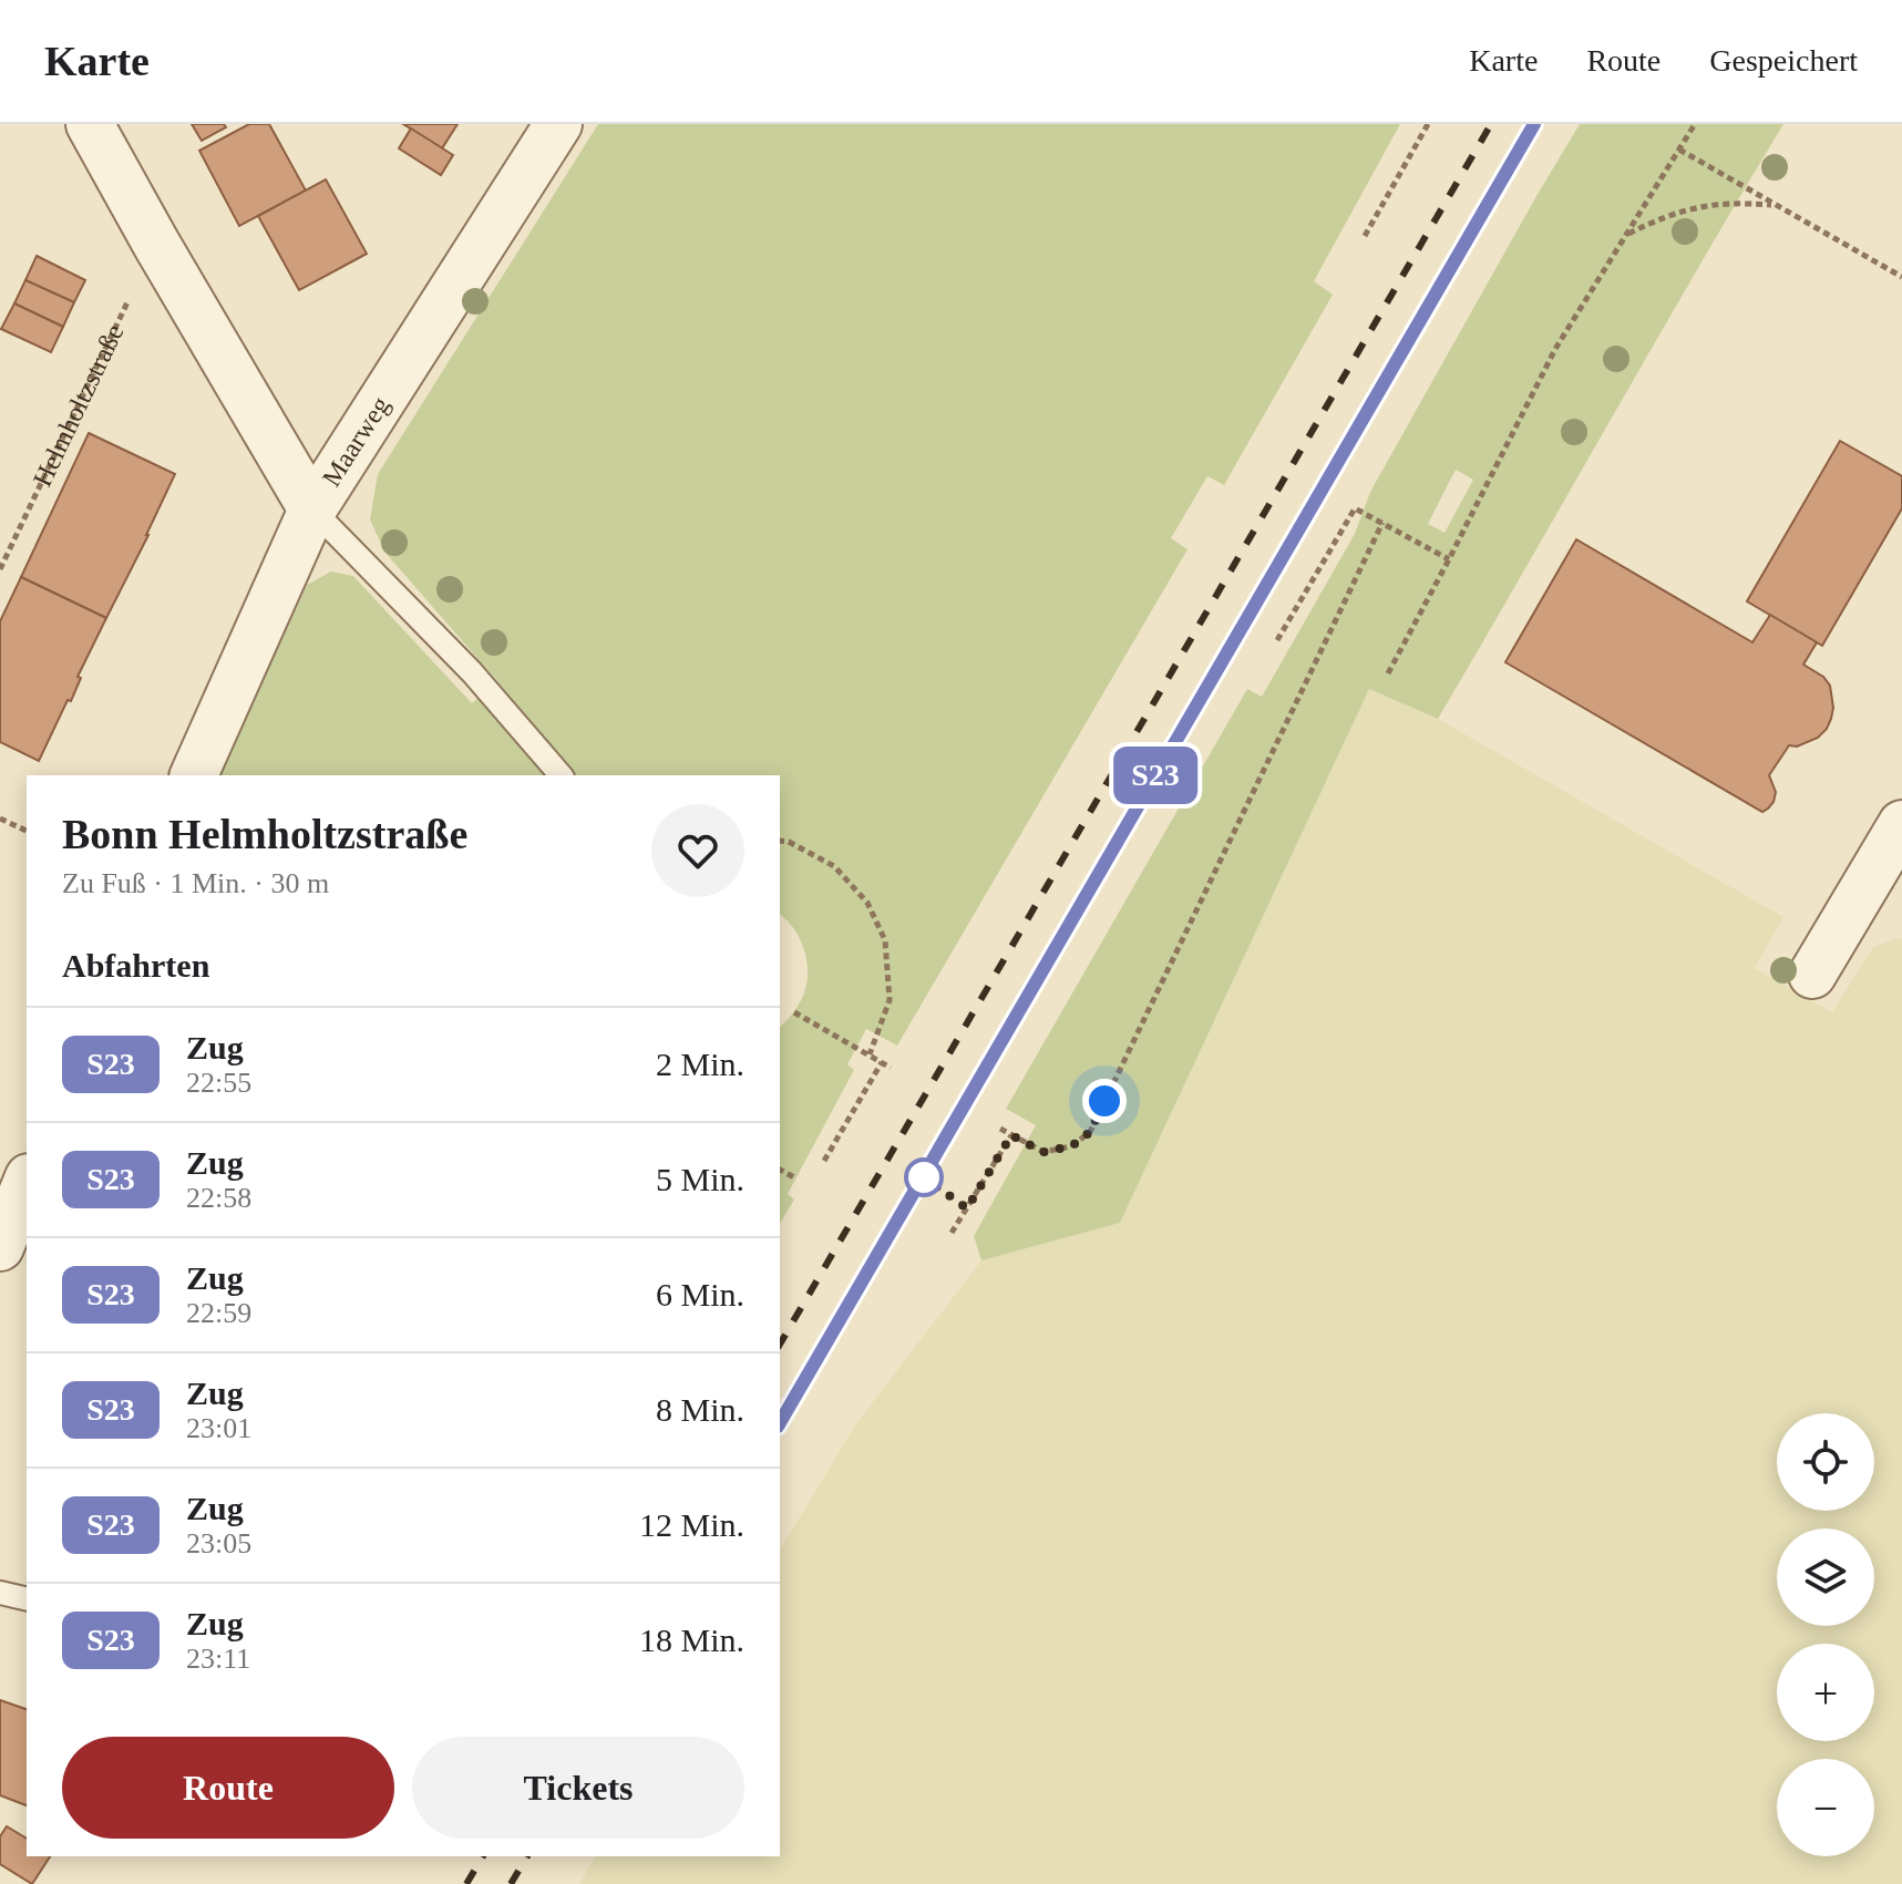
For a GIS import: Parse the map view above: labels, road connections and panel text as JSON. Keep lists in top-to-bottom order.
{
  "streets": {
    "street": ["Maarweg"],
    "path": ["Helmholtzstraße"]
  },
  "page": {
    "header": "Karte",
    "nav": ["Karte", "Route", "Gespeichert"],
    "on_map": "S23",
    "heading": [
      ["Bonn Helmholtzstraße", "Zu Fuß · 1 Min. · 30 m"],
      "Abfahrten"
    ],
    "list": [
      {
        "mark": "S23",
        "name": "Zug",
        "note": "22:55",
        "value": "2 Min."
      },
      {
        "mark": "S23",
        "name": "Zug",
        "note": "22:58",
        "value": "5 Min."
      },
      {
        "mark": "S23",
        "name": "Zug",
        "note": "22:59",
        "value": "6 Min."
      },
      {
        "mark": "S23",
        "name": "Zug",
        "note": "23:01",
        "value": "8 Min."
      },
      {
        "mark": "S23",
        "name": "Zug",
        "note": "23:05",
        "value": "12 Min."
      },
      {
        "mark": "S23",
        "name": "Zug",
        "note": "23:11",
        "value": "18 Min."
      }
    ],
    "map_buttons": ["+", "−"],
    "buttons": ["Route", "Tickets"]
  }
}
